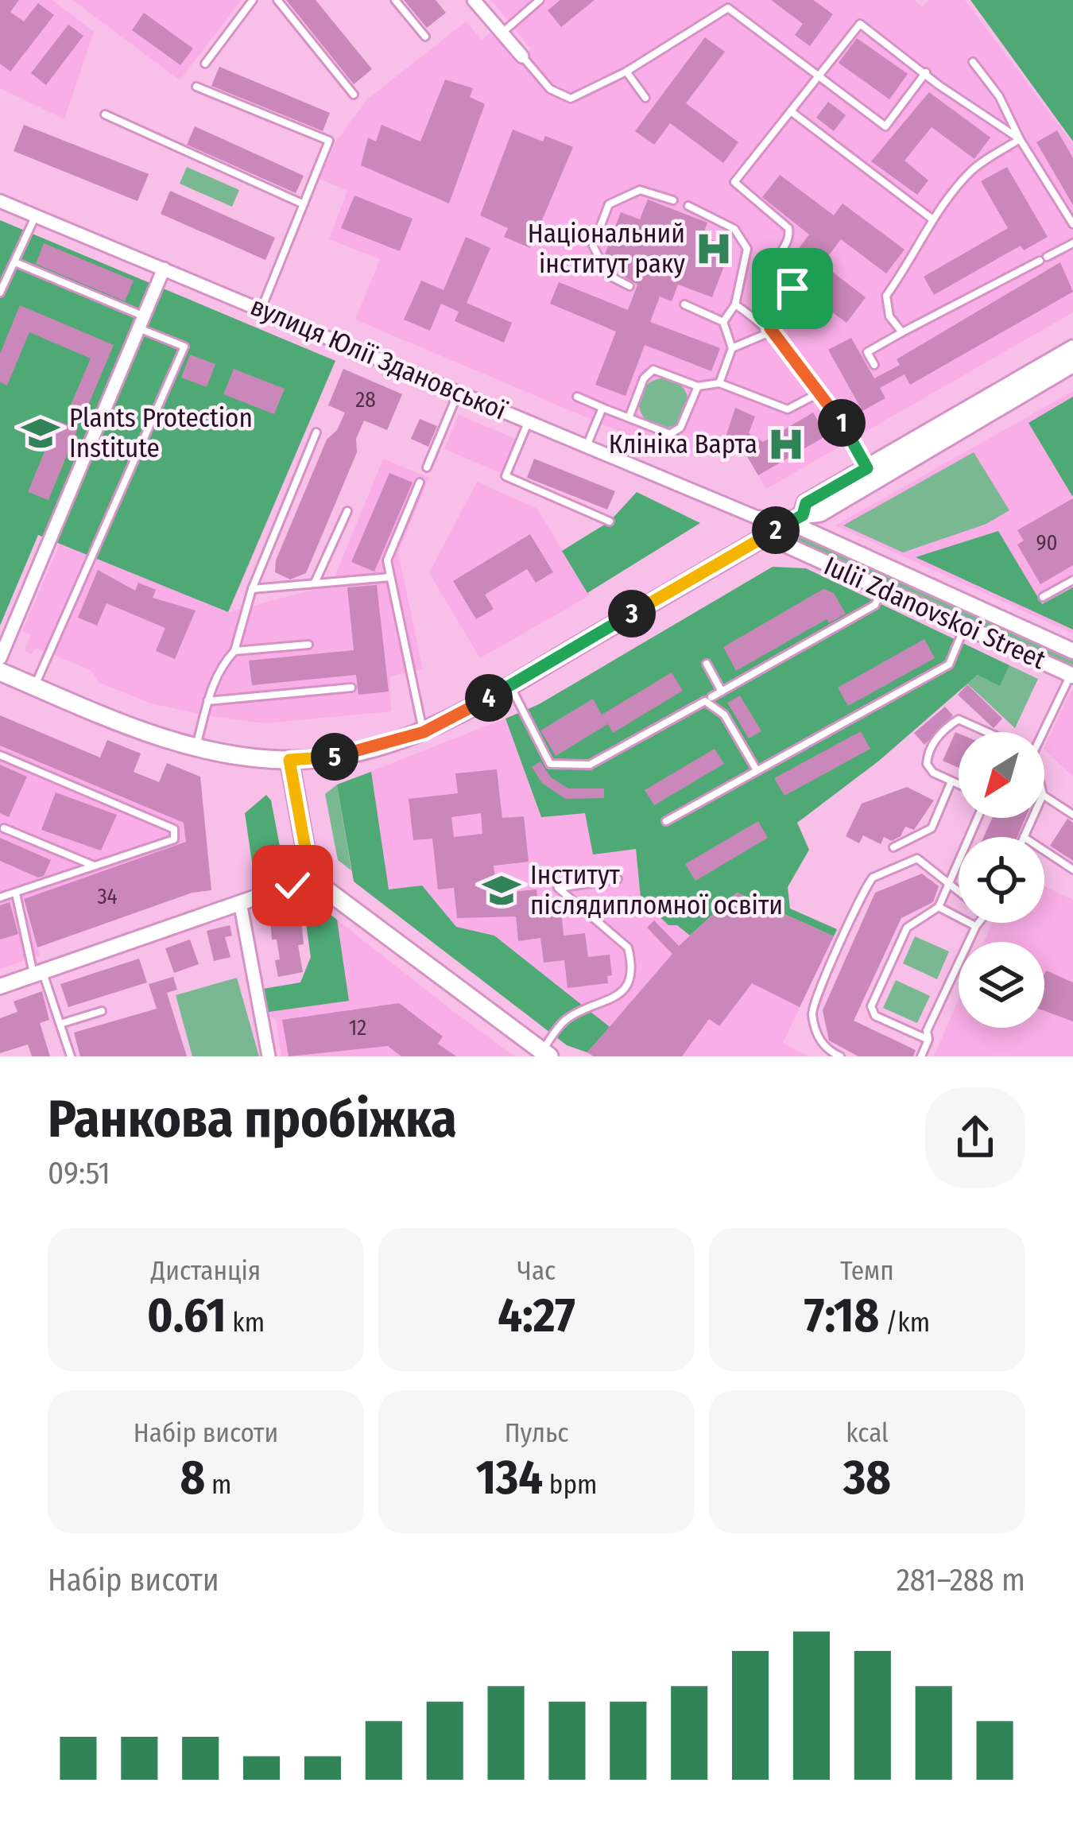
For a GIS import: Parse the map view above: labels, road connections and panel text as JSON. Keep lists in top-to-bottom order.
{
  "streets": {
    "street": ["вулиця Юлії Здановської", "Iulii Zdanovskoi Street"]
  },
  "crossings": [
    ["вулиця Юлії Здановської", "Iulii Zdanovskoi Street"]
  ],
  "places": {
    "hospital": ["Національний інститут раку", "Клініка Варта"],
    "school or university": ["Plants Protection Institute", "Інститут післядипломної освіти"]
  },
  "house_numbers": [
    "28",
    "90",
    "34",
    "12"
  ],
  "north": "bottom left",
  "page": {
    "pins": [
      "1",
      "2",
      "3",
      "4",
      "5"
    ],
    "heading": ["Ранкова пробіжка", "09:51"],
    "stats": [
      ["Дистанція", "0.61 km"],
      ["Час", "4:27"],
      ["Темп", "7:18 /km"],
      ["Набір висоти", "8 m"],
      ["Пульс", "134 bpm"],
      ["kcal", "38"]
    ],
    "chart": ["Набір висоти", "281–288 m"]
  }
}
